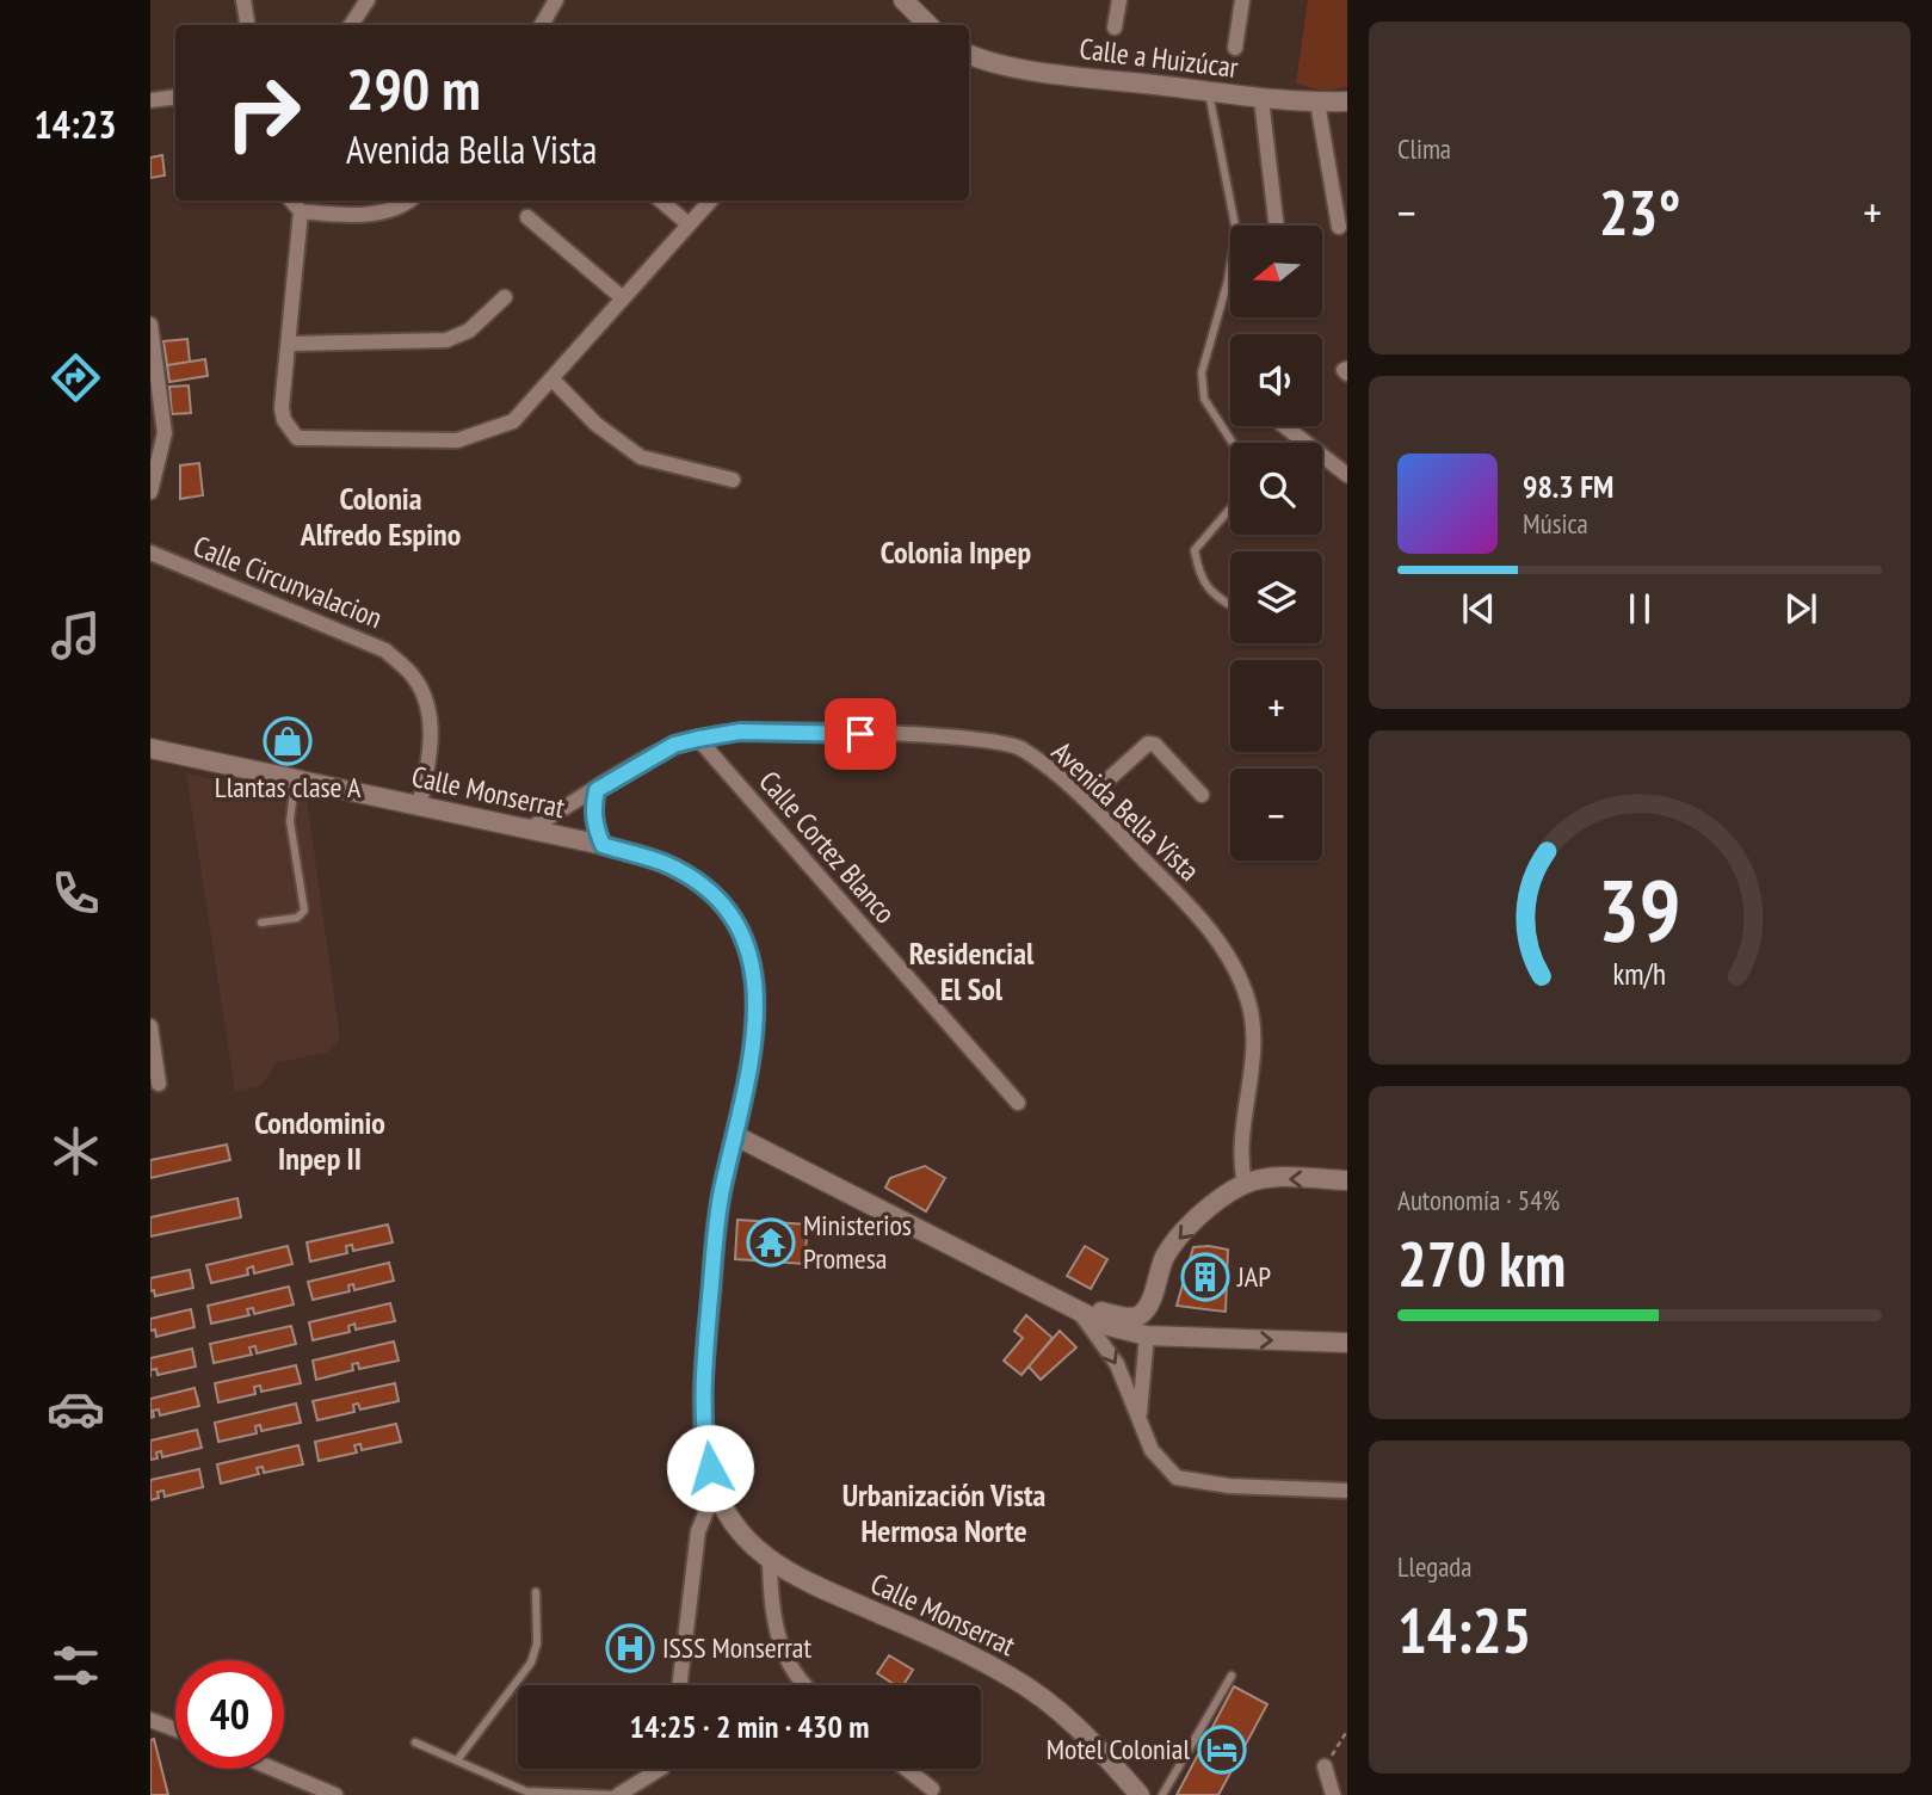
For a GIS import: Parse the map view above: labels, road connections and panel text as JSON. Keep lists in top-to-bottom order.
{
  "streets": {
    "street": [
      "Calle a Huizúcar",
      "Calle Circunvalacion",
      "Calle Monserrat",
      "Avenida Bella Vista",
      "Calle Cortez Blanco"
    ]
  },
  "crossings": [
    ["Calle Circunvalacion", "Calle Monserrat"],
    ["Calle Monserrat", "Avenida Bella Vista"],
    ["Avenida Bella Vista", "Calle Cortez Blanco"]
  ],
  "districts": [
    "Colonia Alfredo Espino",
    "Colonia Inpep",
    "Residencial El Sol",
    "Condominio Inpep II",
    "Urbanización Vista Hermosa Norte"
  ],
  "places": {
    "shop": ["Llantas clase A"],
    "temple": ["Ministerios Promesa"],
    "building": ["JAP"],
    "hospital": ["ISSS Monserrat"],
    "hotel": ["Motel Colonial"]
  },
  "north": "left",
  "page": {
    "tabs": "14:23",
    "tile": [
      "Clima",
      ["Autonomía · 54%", "270 km"],
      ["Llegada", "14:25"]
    ],
    "turn": ["290 m", "Avenida Bella Vista"],
    "heat": ["−", "23°", "+"],
    "map_buttons": ["+", "−"],
    "song": ["98.3 FM", "Música"],
    "limit": "40",
    "trip": "14:25 · 2 min · 430 m",
    "gauge": ["39", "km/h"]
  }
}
